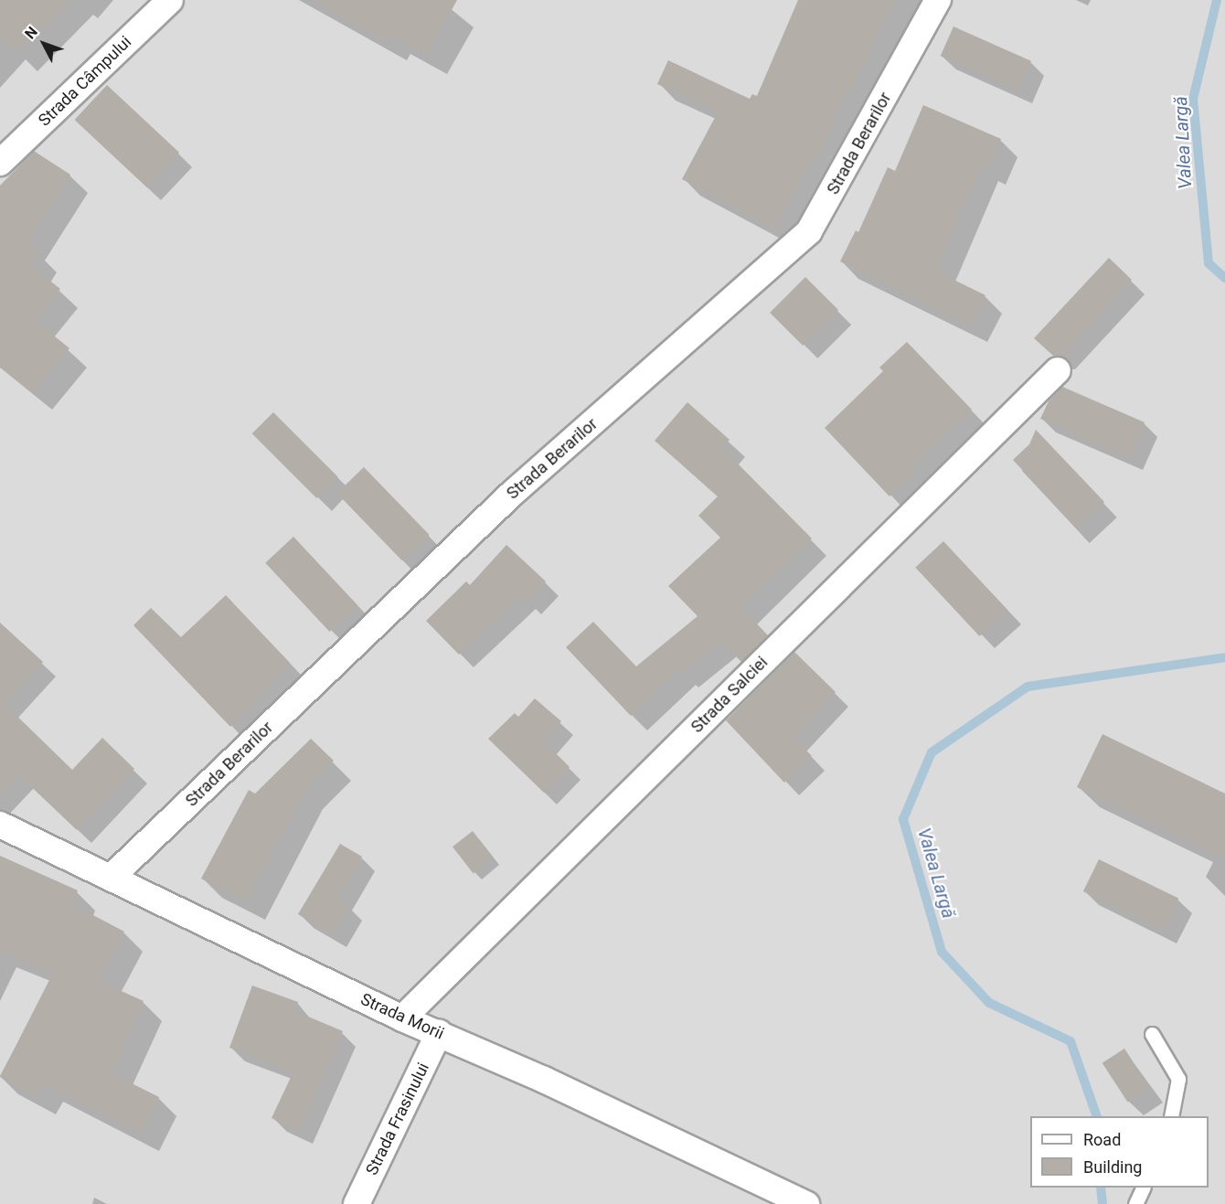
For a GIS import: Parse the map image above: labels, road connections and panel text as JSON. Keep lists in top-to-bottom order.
{
  "streets": {
    "street": [
      "Strada Câmpului",
      "Strada Berarilor",
      "Strada Salciei",
      "Strada Morii",
      "Strada Frasinului"
    ]
  },
  "crossings": [
    ["Strada Berarilor", "Strada Morii"],
    ["Strada Salciei", "Strada Morii"],
    ["Strada Morii", "Strada Frasinului"]
  ],
  "water": ["Valea Largă"],
  "legend": ["Road", "Building"],
  "north": "top left"
}
